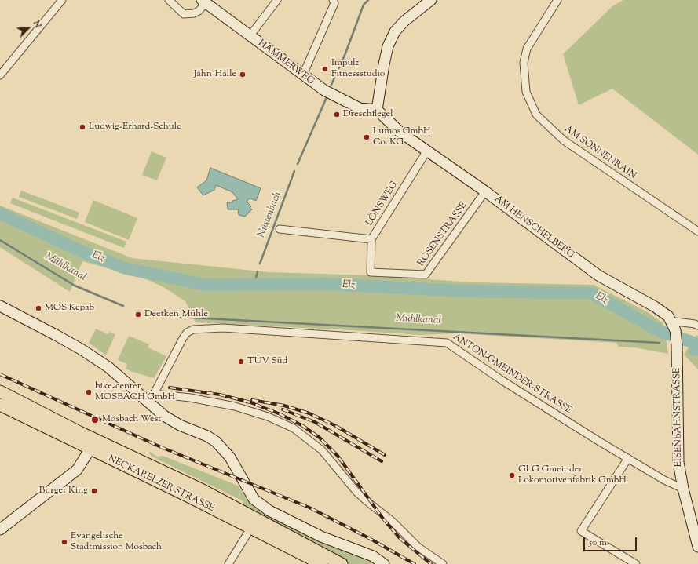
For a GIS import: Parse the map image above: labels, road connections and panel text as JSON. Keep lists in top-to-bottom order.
{
  "streets": {
    "main road": ["NECKARELZER STRASSE"],
    "street": [
      "HAMMERWEG",
      "AM SONNENRAIN",
      "LÖNSWEG",
      "AM HENSCHELBERG",
      "ROSENSTRASSE",
      "ANTON-GMEINDER-STRASSE",
      "EISENBAHNSTRASSE"
    ]
  },
  "crossings": [
    ["HAMMERWEG", "AM HENSCHELBERG"],
    ["LÖNSWEG", "AM HENSCHELBERG"],
    ["LÖNSWEG", "ROSENSTRASSE"],
    ["AM HENSCHELBERG", "ROSENSTRASSE"],
    ["AM HENSCHELBERG", "EISENBAHNSTRASSE"],
    ["ANTON-GMEINDER-STRASSE", "EISENBAHNSTRASSE"]
  ],
  "water": ["Nüstenbach", "Elz", "Mühlkanal"],
  "places": [
    "Impulz Fitnessstudio",
    "Jahn-Halle",
    "Dreschflegel",
    "Ludwig-Erhard-Schule",
    "Lumos GmbH Co. KG",
    "MOS Kepab",
    "Deetken-Mühle",
    "TÜV Süd",
    "bike-center MOSBACH GmbH",
    "Mosbach West",
    "GLG Gmeinder Lokomotivenfabrik GmbH",
    "Burger King",
    "Evangelische Stadtmission Mosbach"
  ],
  "scale_bar": "50 m",
  "north": "top right"
}
